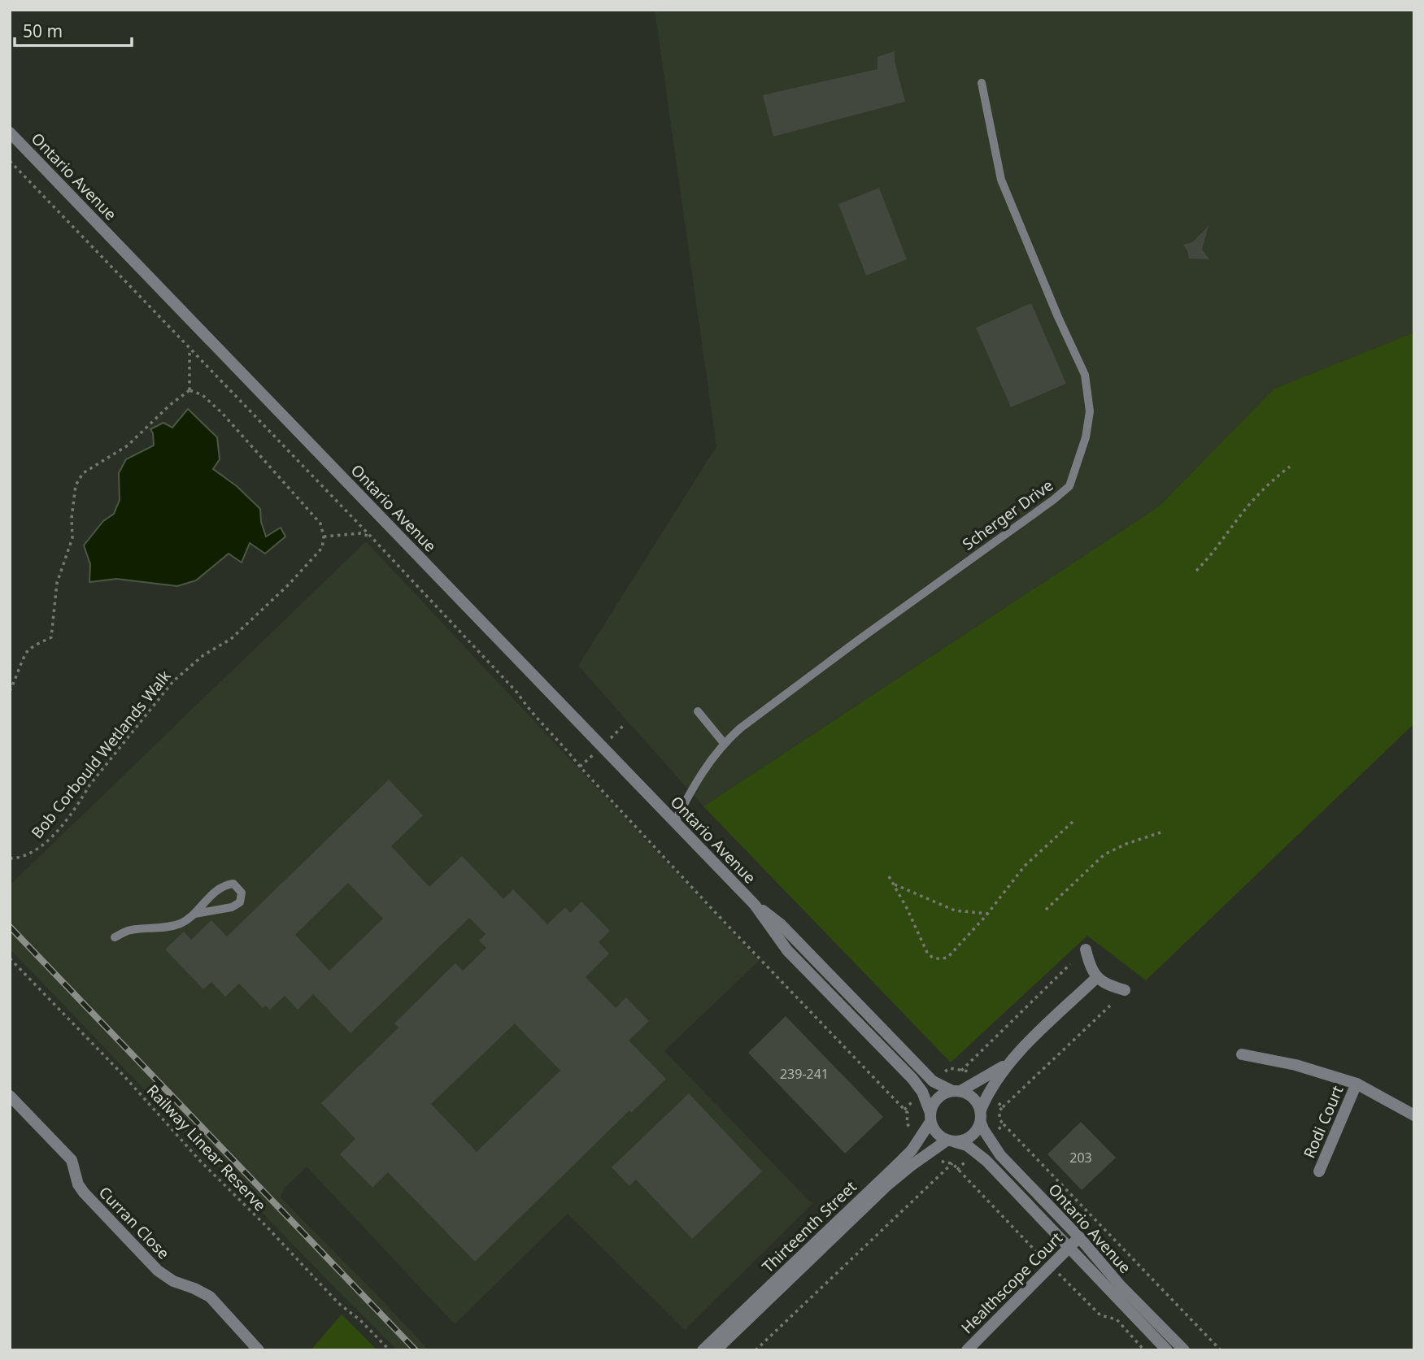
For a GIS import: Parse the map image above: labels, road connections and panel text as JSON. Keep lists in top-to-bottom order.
{
  "streets": {
    "street": [
      "Ontario Avenue",
      "Rodi Court",
      "Curran Close",
      "Thirteenth Street",
      "Healthscope Court"
    ],
    "lane": ["Scherger Drive"],
    "path": ["Bob Corbould Wetlands Walk", "Railway Linear Reserve"]
  },
  "crossings": [
    ["Ontario Avenue", "Scherger Drive"],
    ["Ontario Avenue", "Thirteenth Street"],
    ["Ontario Avenue", "Healthscope Court"]
  ],
  "house_numbers": ["239-241", "203"],
  "scale_bar": "50 m"
}
